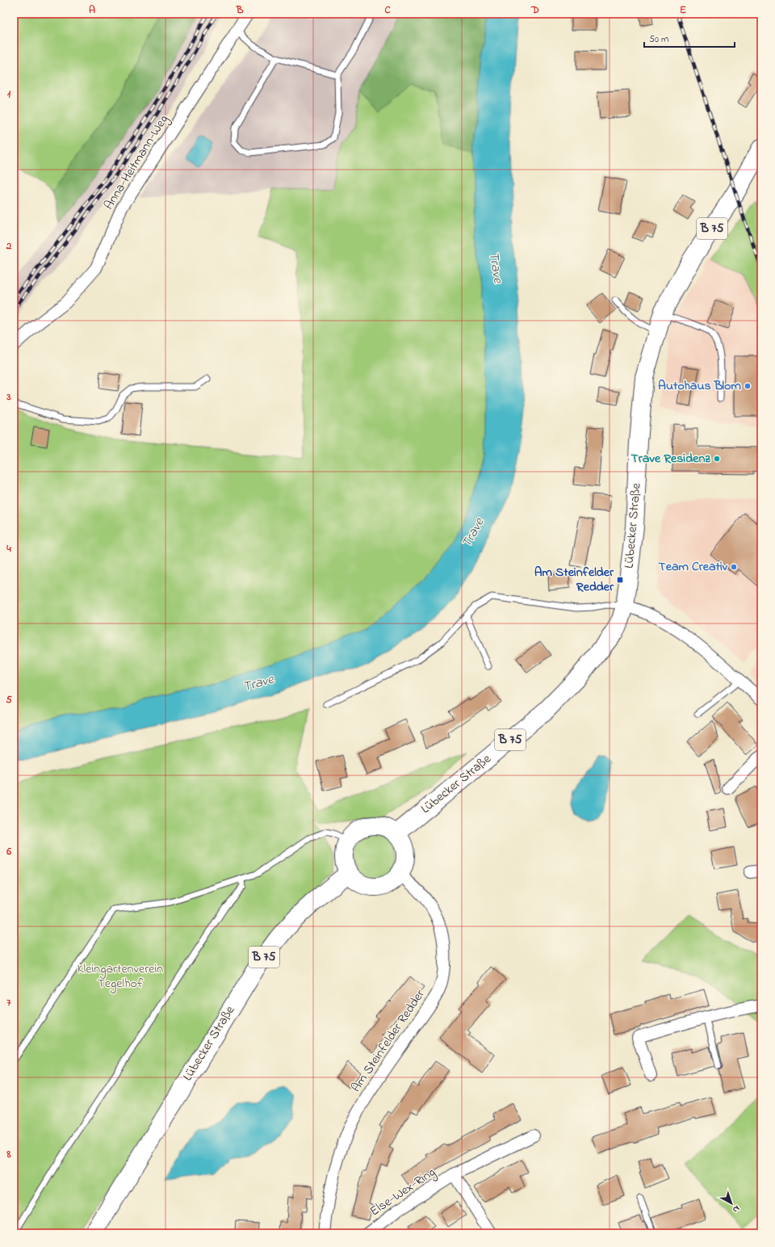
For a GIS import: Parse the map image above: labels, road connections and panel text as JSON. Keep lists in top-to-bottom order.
{
  "streets": {
    "main road": ["B 75", "Lübecker Straße"],
    "street": ["Anna-Heitmann-Weg", "Am Steinfelder Redder", "Else-Wex-Ring"]
  },
  "crossings": [
    ["Lübecker Straße", "Am Steinfelder Redder"]
  ],
  "water": ["Trave"],
  "parks": ["Kleingartenverein Tegelhof"],
  "places": {
    "other": ["Autohaus Blom", "Trave Residenz", "Team Creativ"],
    "transit": ["Am Steinfelder Redder"]
  },
  "scale_bar": "50 m",
  "north": "bottom right",
  "grid": {
    "columns": [
      "A",
      "B",
      "C",
      "D",
      "E"
    ],
    "rows": [
      "1",
      "2",
      "3",
      "4",
      "5",
      "6",
      "7",
      "8"
    ]
  }
}
